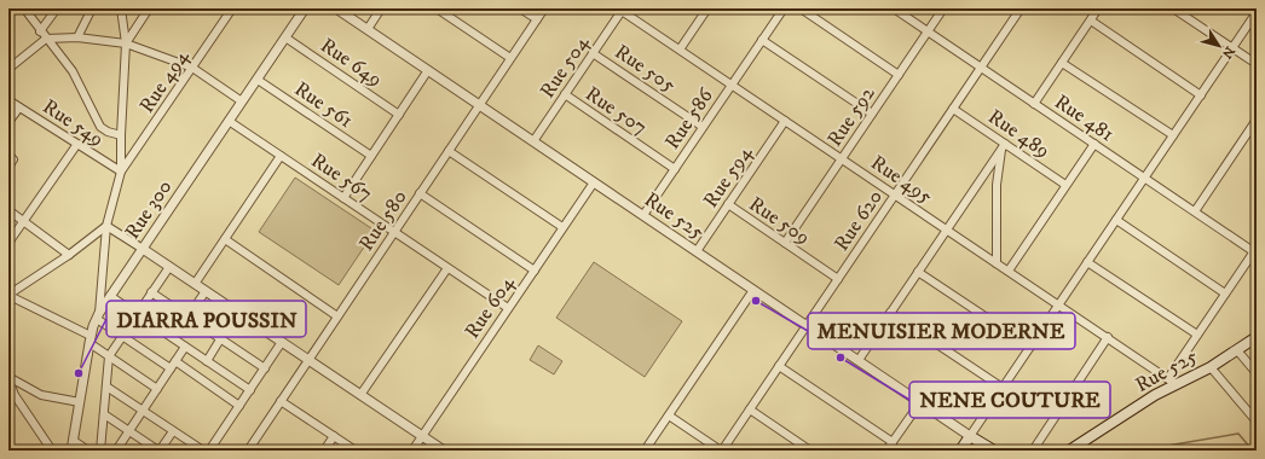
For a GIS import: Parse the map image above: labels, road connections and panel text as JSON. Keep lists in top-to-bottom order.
{
  "streets": {
    "main road": ["Rue 525"],
    "street": [
      "Rue 649",
      "Rue 504",
      "Rue 505",
      "Rue 494",
      "Rue 561",
      "Rue 507",
      "Rue 592",
      "Rue 481",
      "Rue 586",
      "Rue 549",
      "Rue 489",
      "Rue 567",
      "Rue 594",
      "Rue 495",
      "Rue 300",
      "Rue 580",
      "Rue 509",
      "Rue 620",
      "Rue 604"
    ]
  },
  "crossings": [
    ["Rue 649", "Rue 300"],
    ["Rue 504", "Rue 505"],
    ["Rue 504", "Rue 507"],
    ["Rue 504", "Rue 495"],
    ["Rue 504", "Rue 525"],
    ["Rue 505", "Rue 586"],
    ["Rue 494", "Rue 549"],
    ["Rue 561", "Rue 300"],
    ["Rue 507", "Rue 586"],
    ["Rue 592", "Rue 481"],
    ["Rue 592", "Rue 495"],
    ["Rue 592", "Rue 509"],
    ["Rue 481", "Rue 620"],
    ["Rue 586", "Rue 495"],
    ["Rue 586", "Rue 525"],
    ["Rue 489", "Rue 620"],
    ["Rue 567", "Rue 300"],
    ["Rue 567", "Rue 580"],
    ["Rue 567", "Rue 604"],
    ["Rue 594", "Rue 495"],
    ["Rue 594", "Rue 525"],
    ["Rue 594", "Rue 509"],
    ["Rue 495", "Rue 525"],
    ["Rue 495", "Rue 620"],
    ["Rue 525", "Rue 580"],
    ["Rue 525", "Rue 620"],
    ["Rue 525", "Rue 604"],
    ["Rue 509", "Rue 620"]
  ],
  "places": ["MENUISIER MODERNE", "NENE COUTURE", "DIARRA POUSSIN"],
  "north": "bottom right"
}
